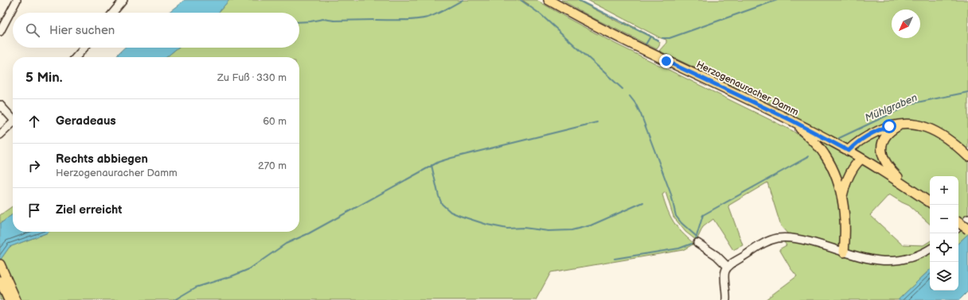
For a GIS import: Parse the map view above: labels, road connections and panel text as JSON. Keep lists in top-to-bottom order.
{
  "streets": {
    "main road": ["Herzogenauracher Damm"]
  },
  "water": ["Mühlgraben"],
  "north": "bottom left",
  "page": {
    "search": "Hier suchen",
    "heading": ["5 Min.", "Zu Fuß · 330 m"],
    "list": [
      ["Geradeaus", "60 m"],
      ["Rechts abbiegen", "Herzogenauracher Damm", "270 m"],
      "Ziel erreicht"
    ],
    "map_buttons": ["+", "−"]
  }
}
